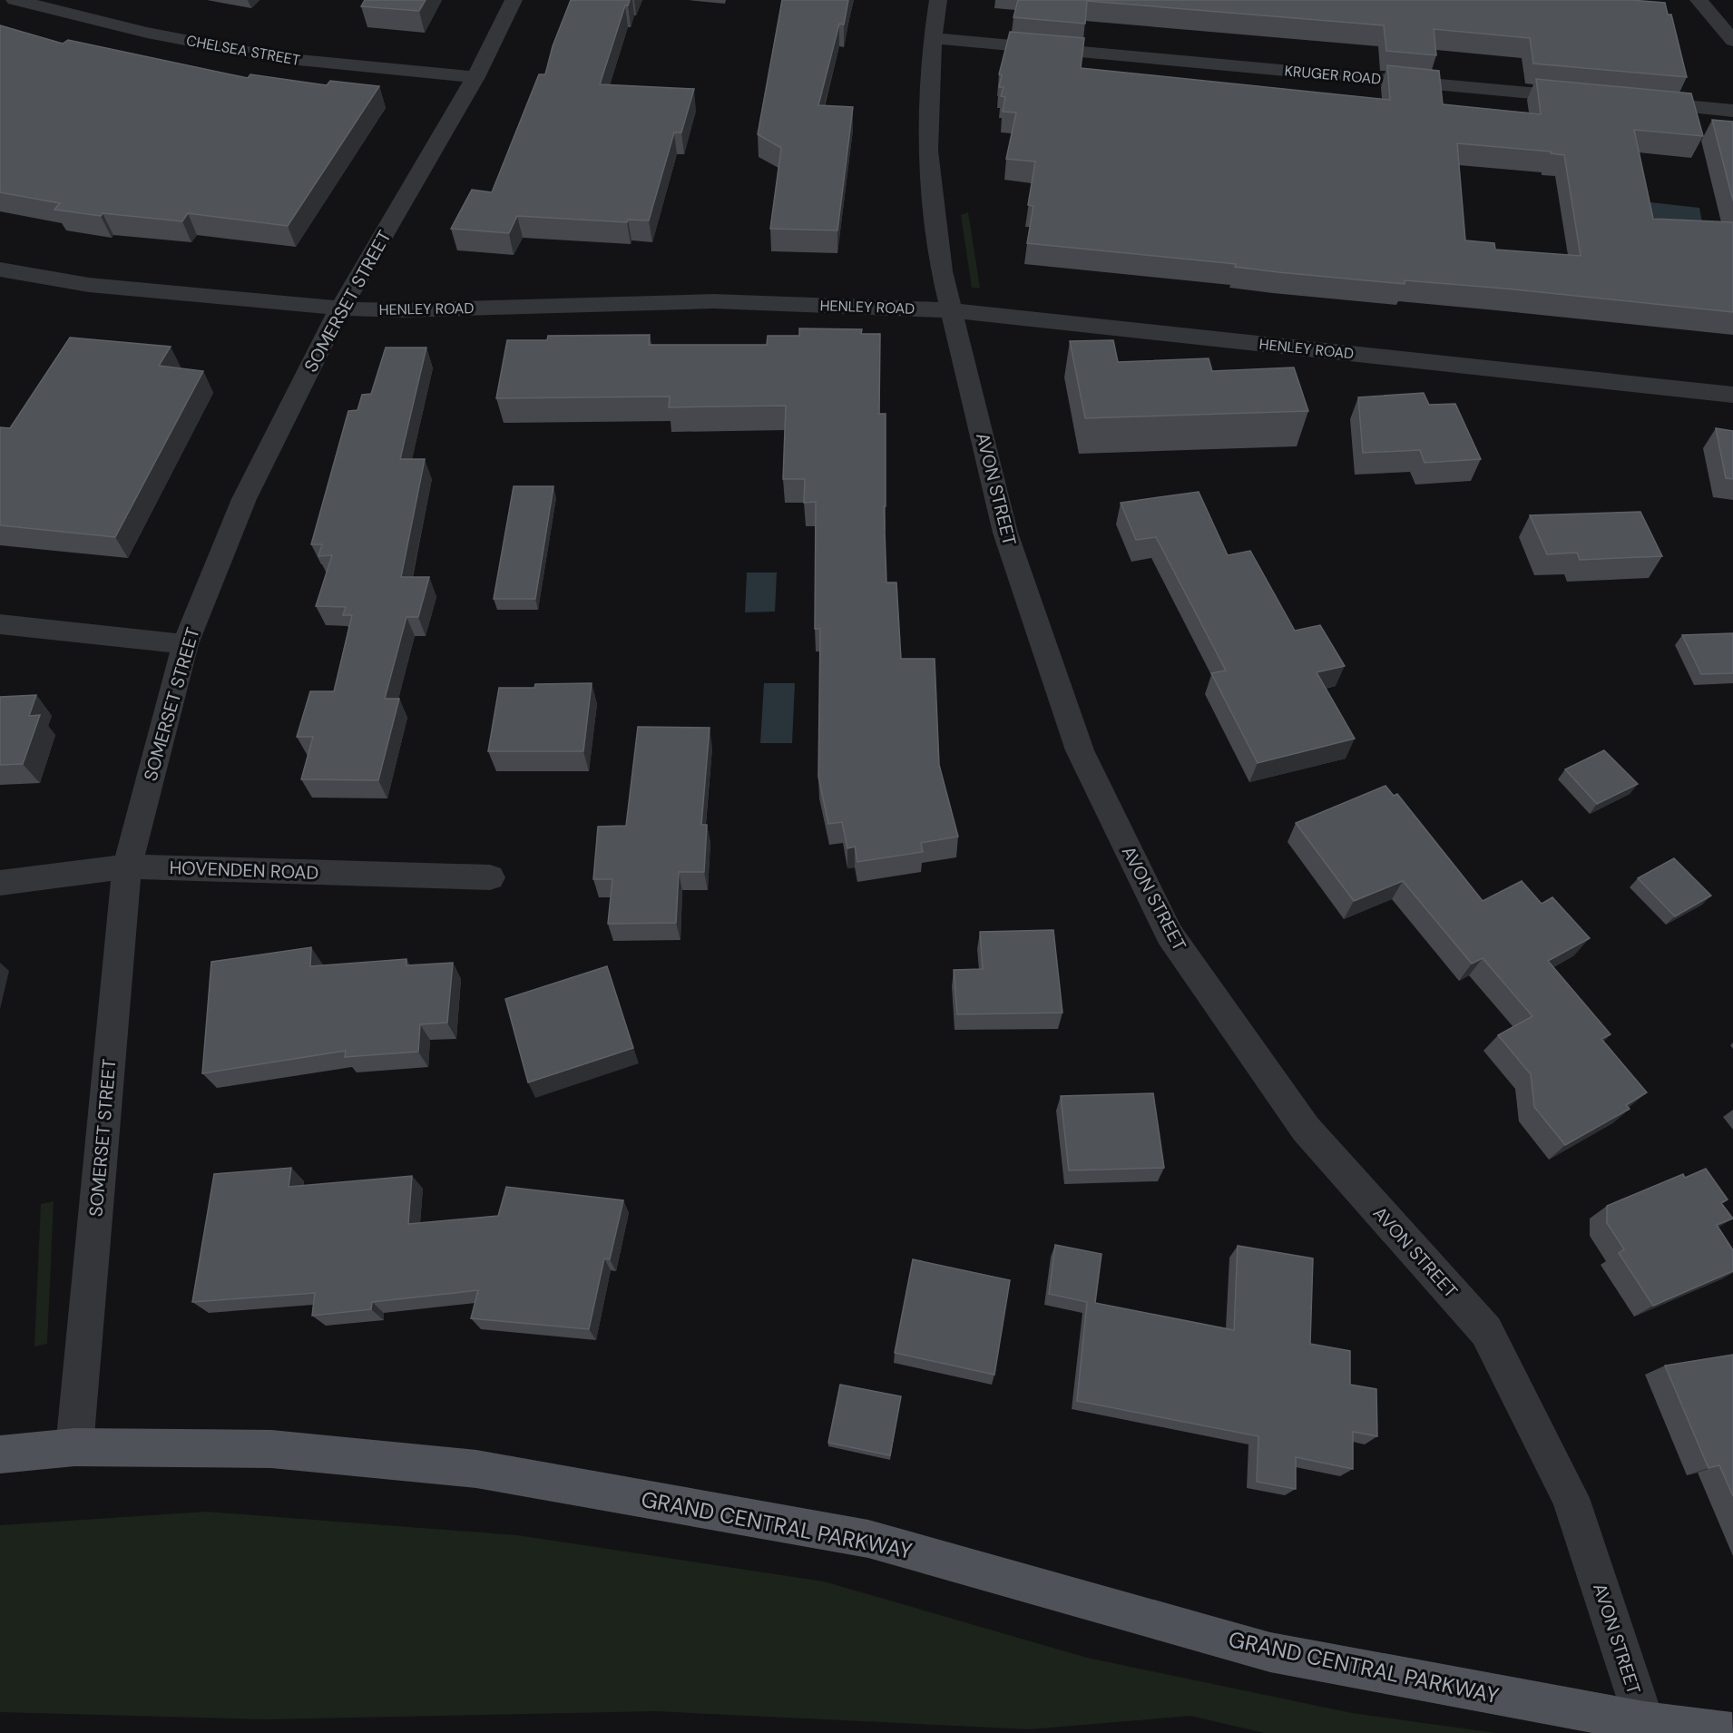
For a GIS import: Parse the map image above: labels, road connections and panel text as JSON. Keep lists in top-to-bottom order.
{
  "streets": {
    "main road": ["GRAND CENTRAL PARKWAY"],
    "street": [
      "CHELSEA STREET",
      "KRUGER ROAD",
      "SOMERSET STREET",
      "HENLEY ROAD",
      "AVON STREET",
      "HOVENDEN ROAD"
    ]
  },
  "crossings": [
    ["CHELSEA STREET", "SOMERSET STREET"],
    ["KRUGER ROAD", "AVON STREET"],
    ["SOMERSET STREET", "HENLEY ROAD"],
    ["SOMERSET STREET", "HOVENDEN ROAD"],
    ["SOMERSET STREET", "GRAND CENTRAL PARKWAY"],
    ["HENLEY ROAD", "AVON STREET"],
    ["AVON STREET", "GRAND CENTRAL PARKWAY"]
  ]
}
